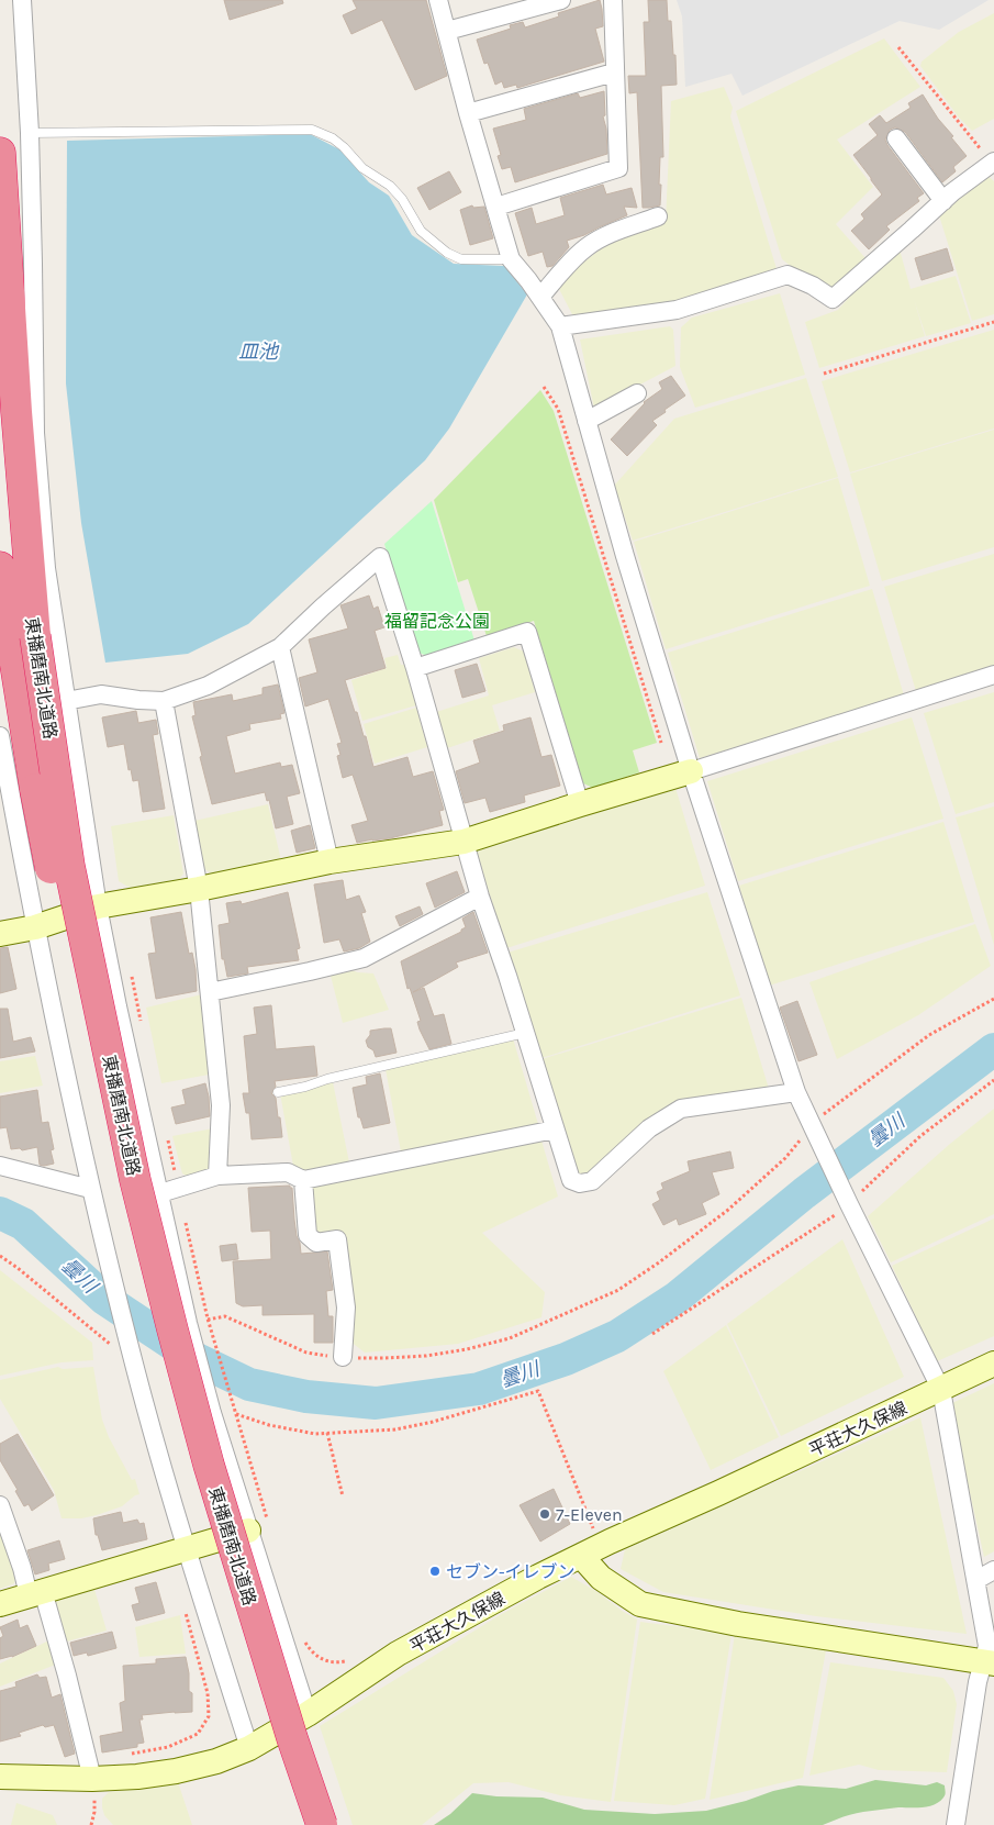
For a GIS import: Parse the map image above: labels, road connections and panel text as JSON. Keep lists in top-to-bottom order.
{
  "streets": {
    "highway": ["東播磨南北道路"],
    "street": ["平荘大久保線"]
  },
  "water": ["皿池", "曇川"],
  "parks": ["福留記念公園"],
  "places": ["7-Eleven", "セブン-イレブン"]
}
